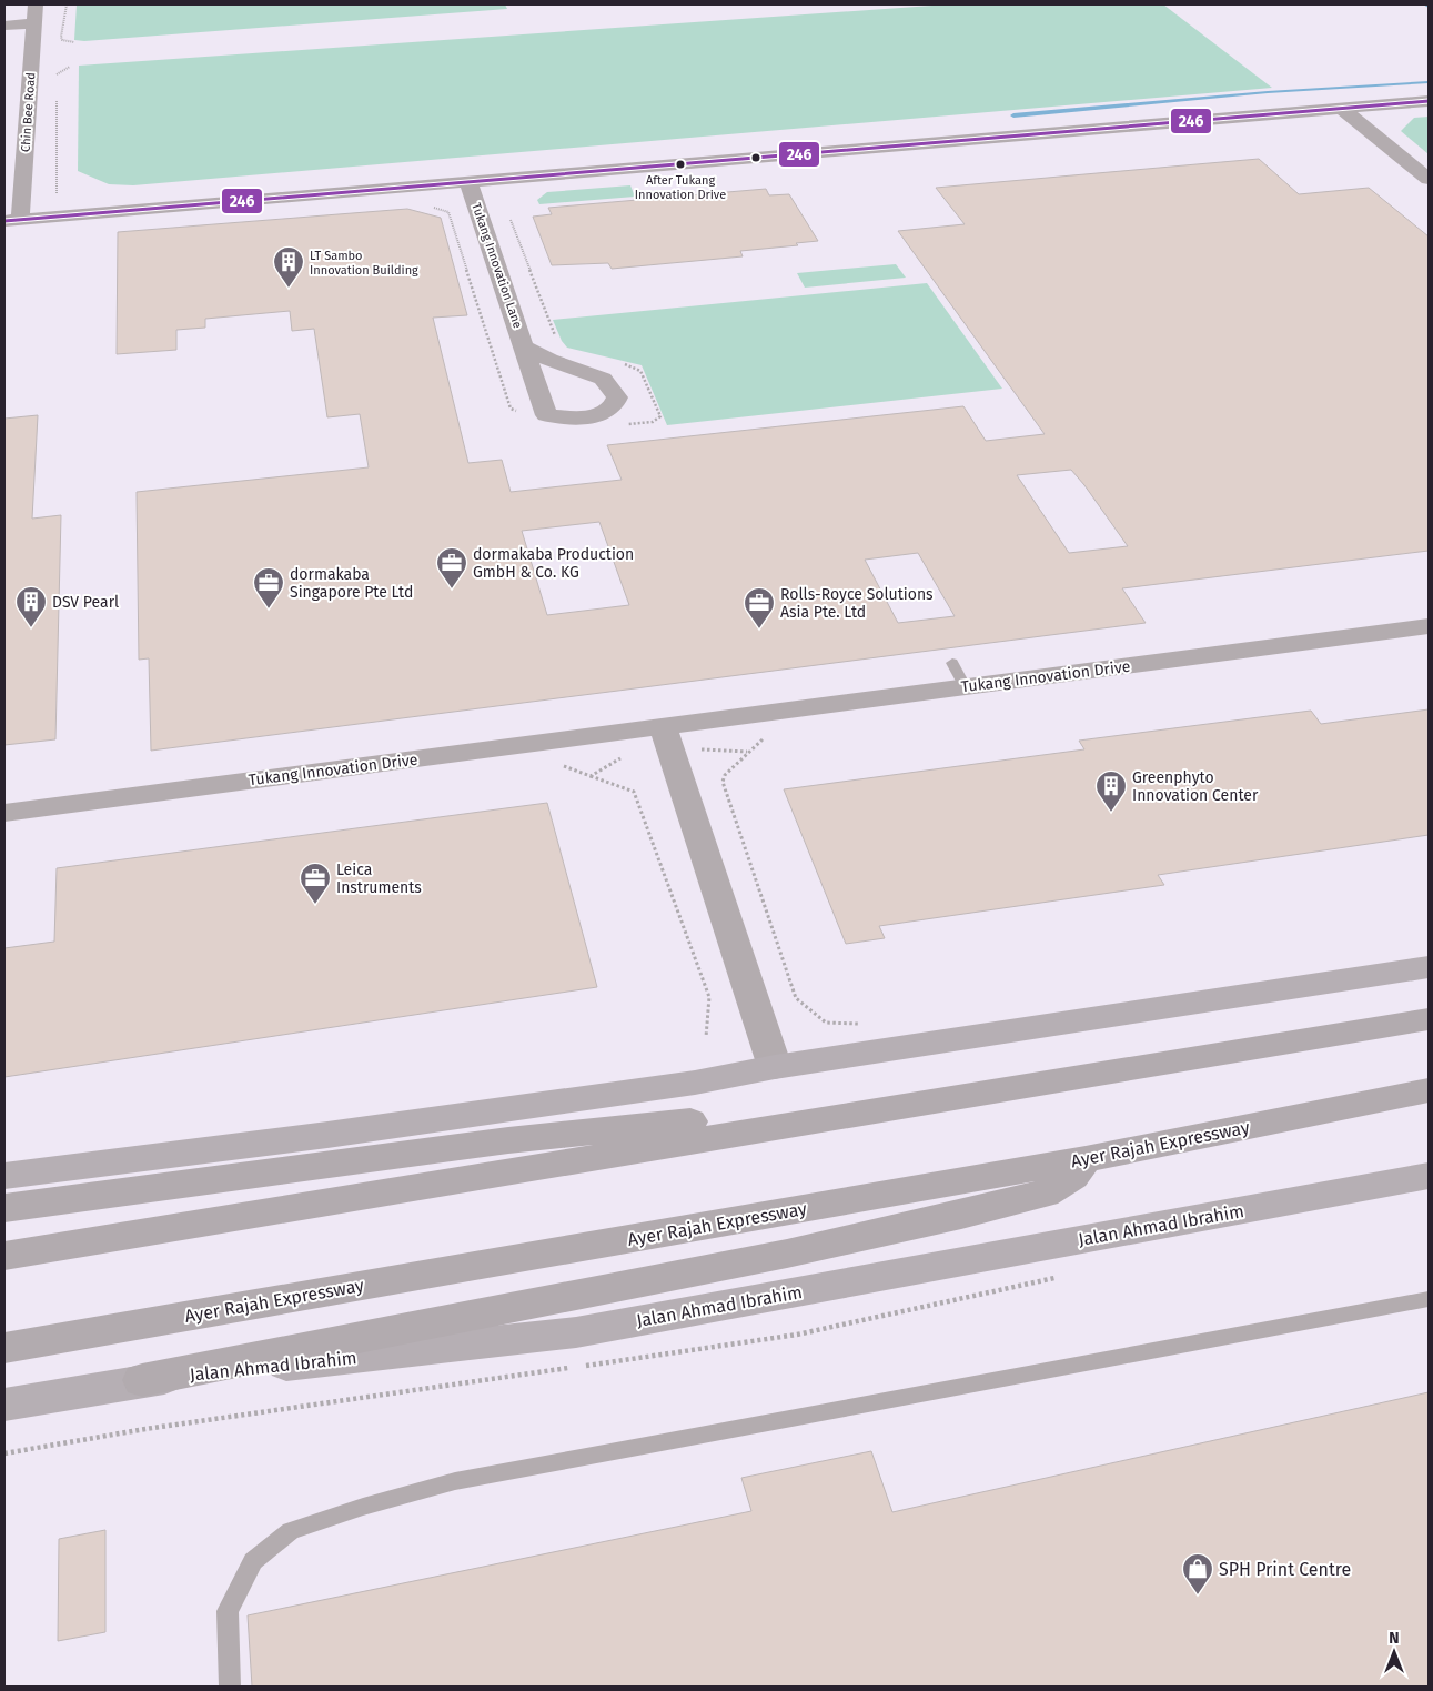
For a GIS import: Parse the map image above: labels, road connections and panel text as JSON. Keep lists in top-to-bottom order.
{
  "streets": {
    "highway": ["Ayer Rajah Expressway"],
    "main road": ["Jalan Ahmad Ibrahim"],
    "street": ["Chin Bee Road", "Tukang Innovation Lane", "Tukang Innovation Drive"]
  },
  "places": {
    "other": ["After Tukang Innovation Drive"],
    "building": ["LT Sambo Innovation Building", "DSV Pearl", "Greenphyto Innovation Center"],
    "office": [
      "dormakaba Production GmbH & Co. KG",
      "dormakaba Singapore Pte Ltd",
      "Rolls-Royce Solutions Asia Pte. Ltd",
      "Leica Instruments"
    ],
    "shop": ["SPH Print Centre"]
  },
  "lines": ["transit line 246"],
  "north": "top"
}
